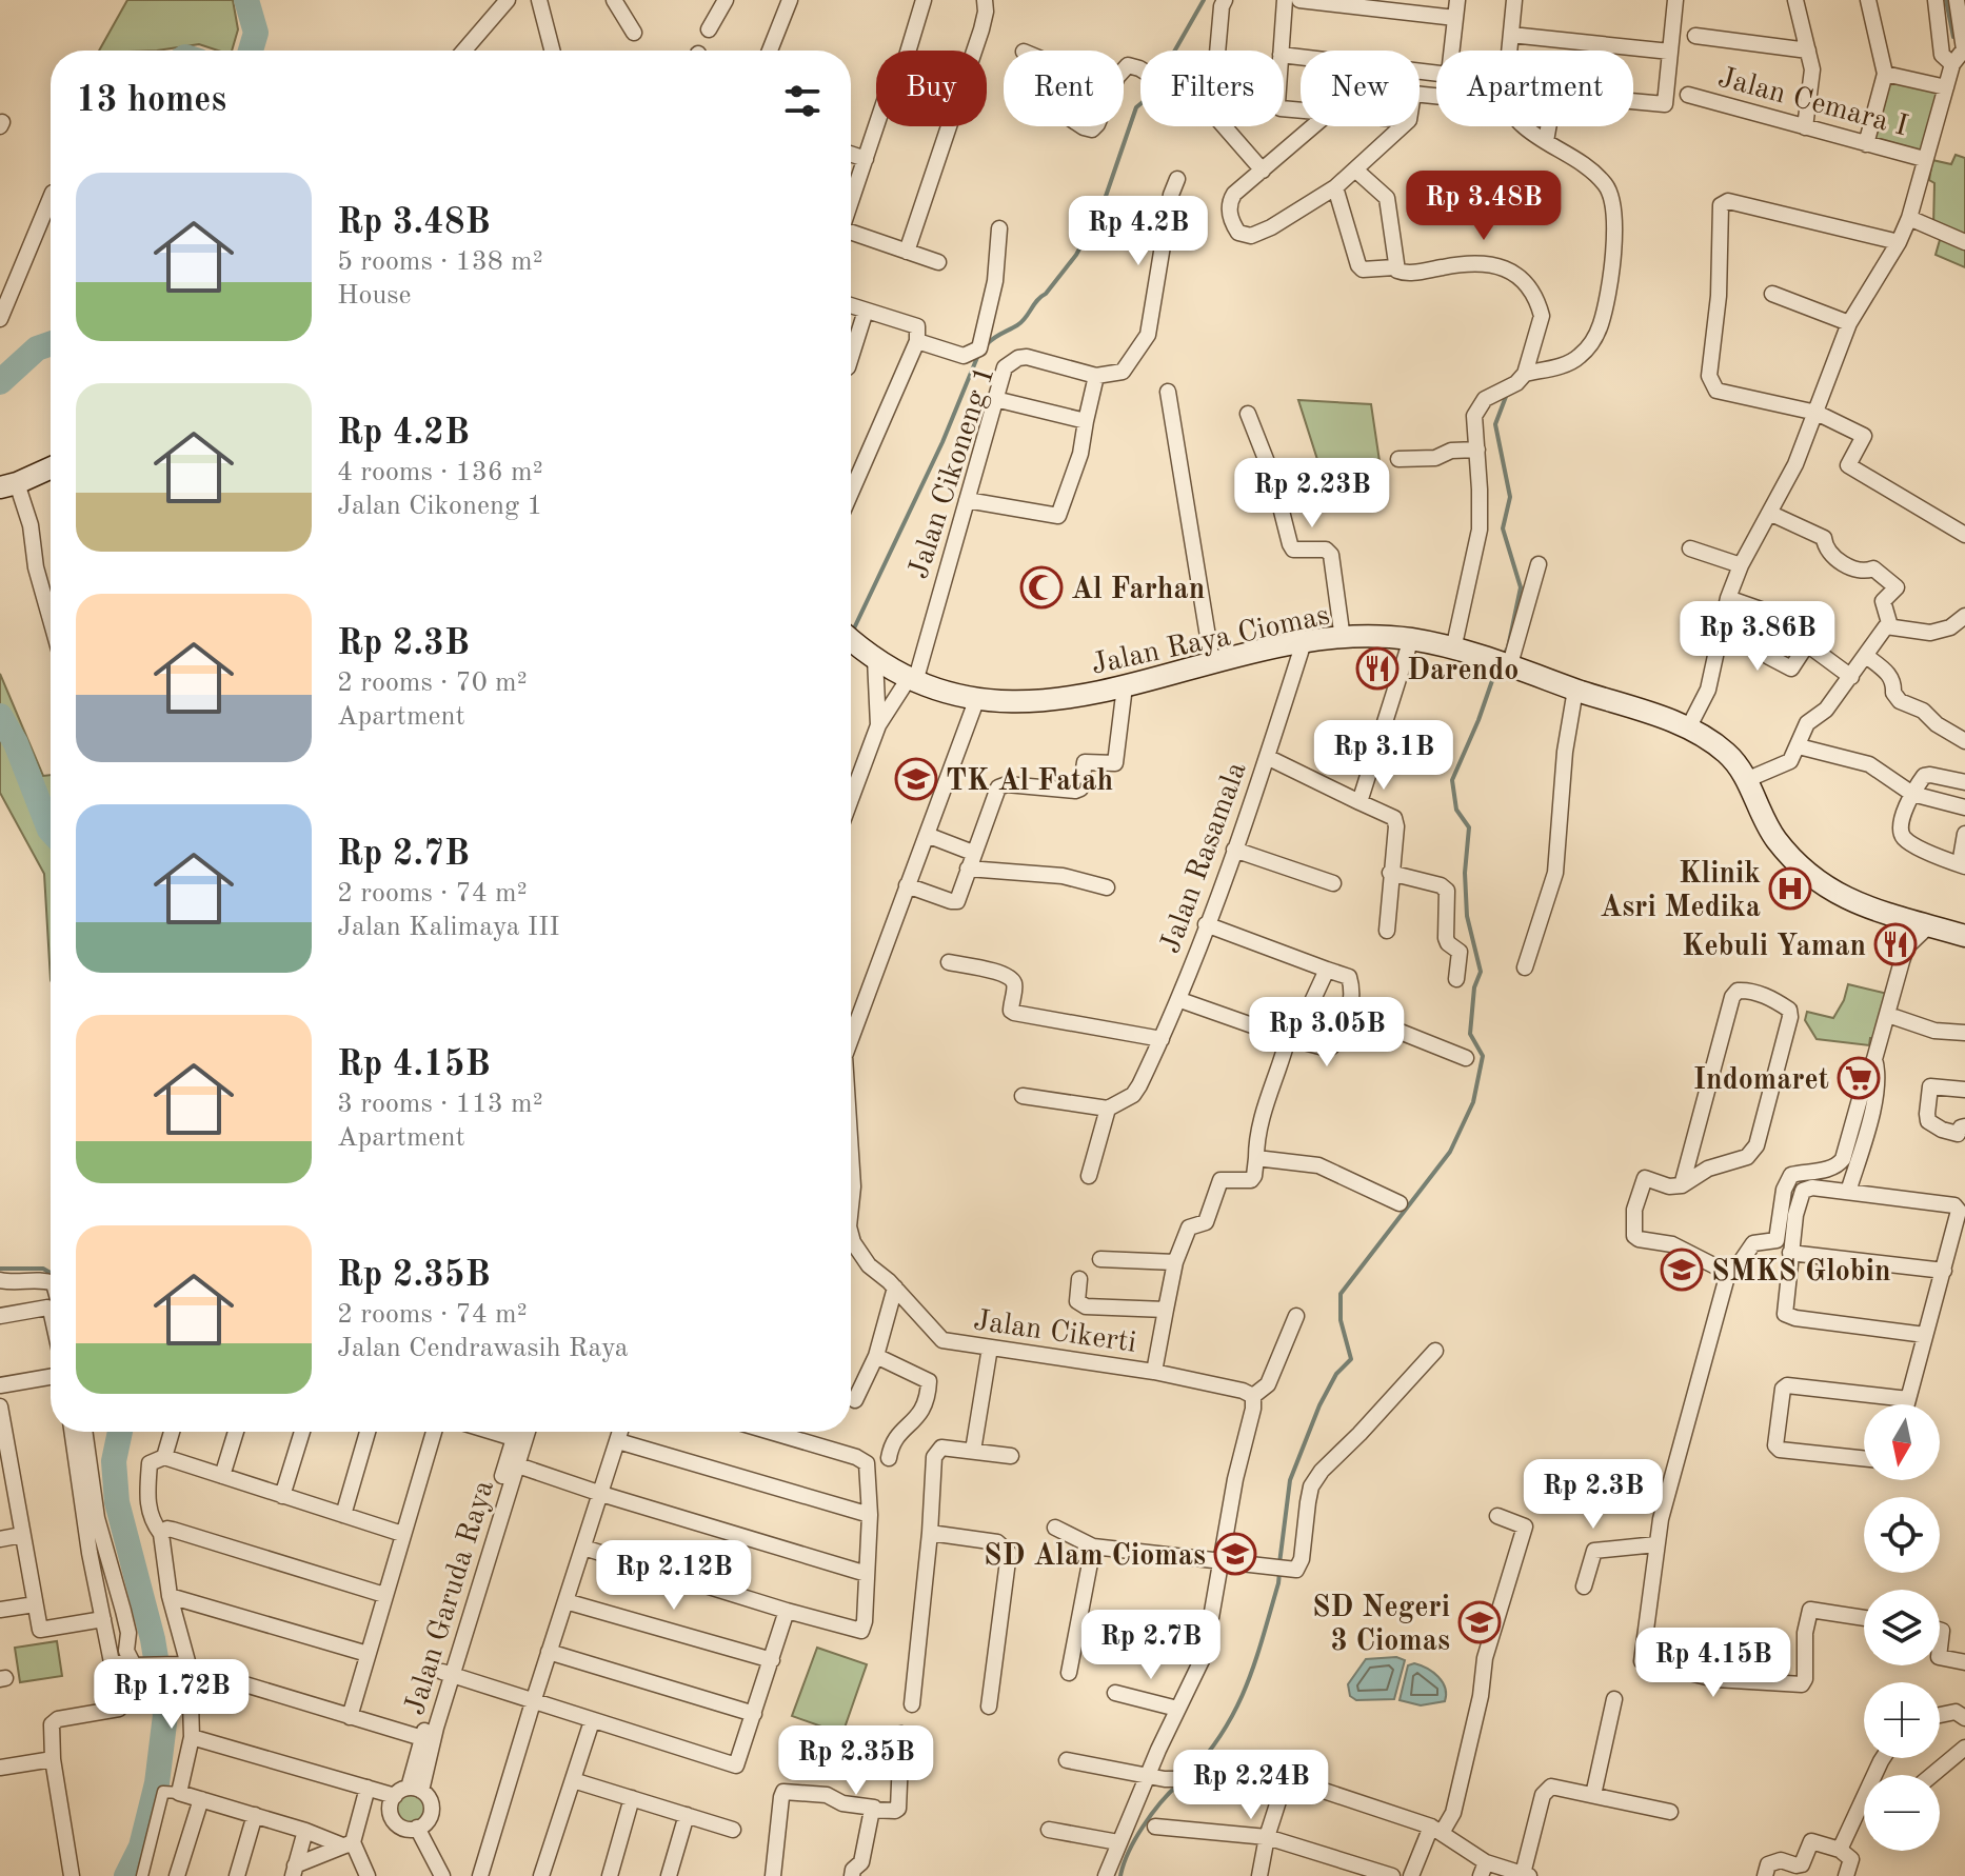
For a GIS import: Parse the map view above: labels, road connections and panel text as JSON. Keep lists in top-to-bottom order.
{
  "streets": {
    "main road": ["Jalan Raya Ciomas"],
    "street": [
      "Jalan Cemara I",
      "Jalan Cikoneng 1",
      "Jalan Rasamala",
      "Jalan Cikerti",
      "Jalan Garuda Raya"
    ]
  },
  "crossings": [
    ["Jalan Cikoneng 1", "Jalan Raya Ciomas"],
    ["Jalan Raya Ciomas", "Jalan Rasamala"],
    ["Jalan Raya Ciomas", "Jalan Cikerti"]
  ],
  "places": {
    "mosque": ["Al Farhan"],
    "restaurant": ["Darendo", "Kebuli Yaman"],
    "school or university": [
      "TK Al Fatah",
      "SMKS Globin",
      "SD Alam Ciomas",
      "SD Negeri 3 Ciomas"
    ],
    "hospital": ["Klinik Asri Medika"],
    "supermarket": ["Indomaret"]
  },
  "north": "bottom",
  "page": {
    "chip": [
      "Buy",
      "Rent",
      "Filters",
      "New",
      "Apartment"
    ],
    "heading": "13 homes",
    "list": [
      {
        "name": "Rp 3.48B",
        "note": "5 rooms · 138 m² · House"
      },
      {
        "name": "Rp 4.2B",
        "note": "4 rooms · 136 m² · Jalan Cikoneng 1"
      },
      {
        "name": "Rp 2.3B",
        "note": "2 rooms · 70 m² · Apartment"
      },
      {
        "name": "Rp 2.7B",
        "note": "2 rooms · 74 m² · Jalan Kalimaya III"
      },
      {
        "name": "Rp 4.15B",
        "note": "3 rooms · 113 m² · Apartment"
      },
      {
        "name": "Rp 2.35B",
        "note": "2 rooms · 74 m² · Jalan Cendrawasih Raya"
      }
    ],
    "price": [
      "Rp 3.48B",
      "Rp 4.2B",
      "Rp 2.23B",
      "Rp 3.86B",
      "Rp 3.1B",
      "Rp 3.05B",
      "Rp 2.3B",
      "Rp 2.12B",
      "Rp 2.7B",
      "Rp 4.15B",
      "Rp 1.72B",
      "Rp 2.35B",
      "Rp 2.24B"
    ],
    "map_buttons": ["+", "−"]
  }
}
